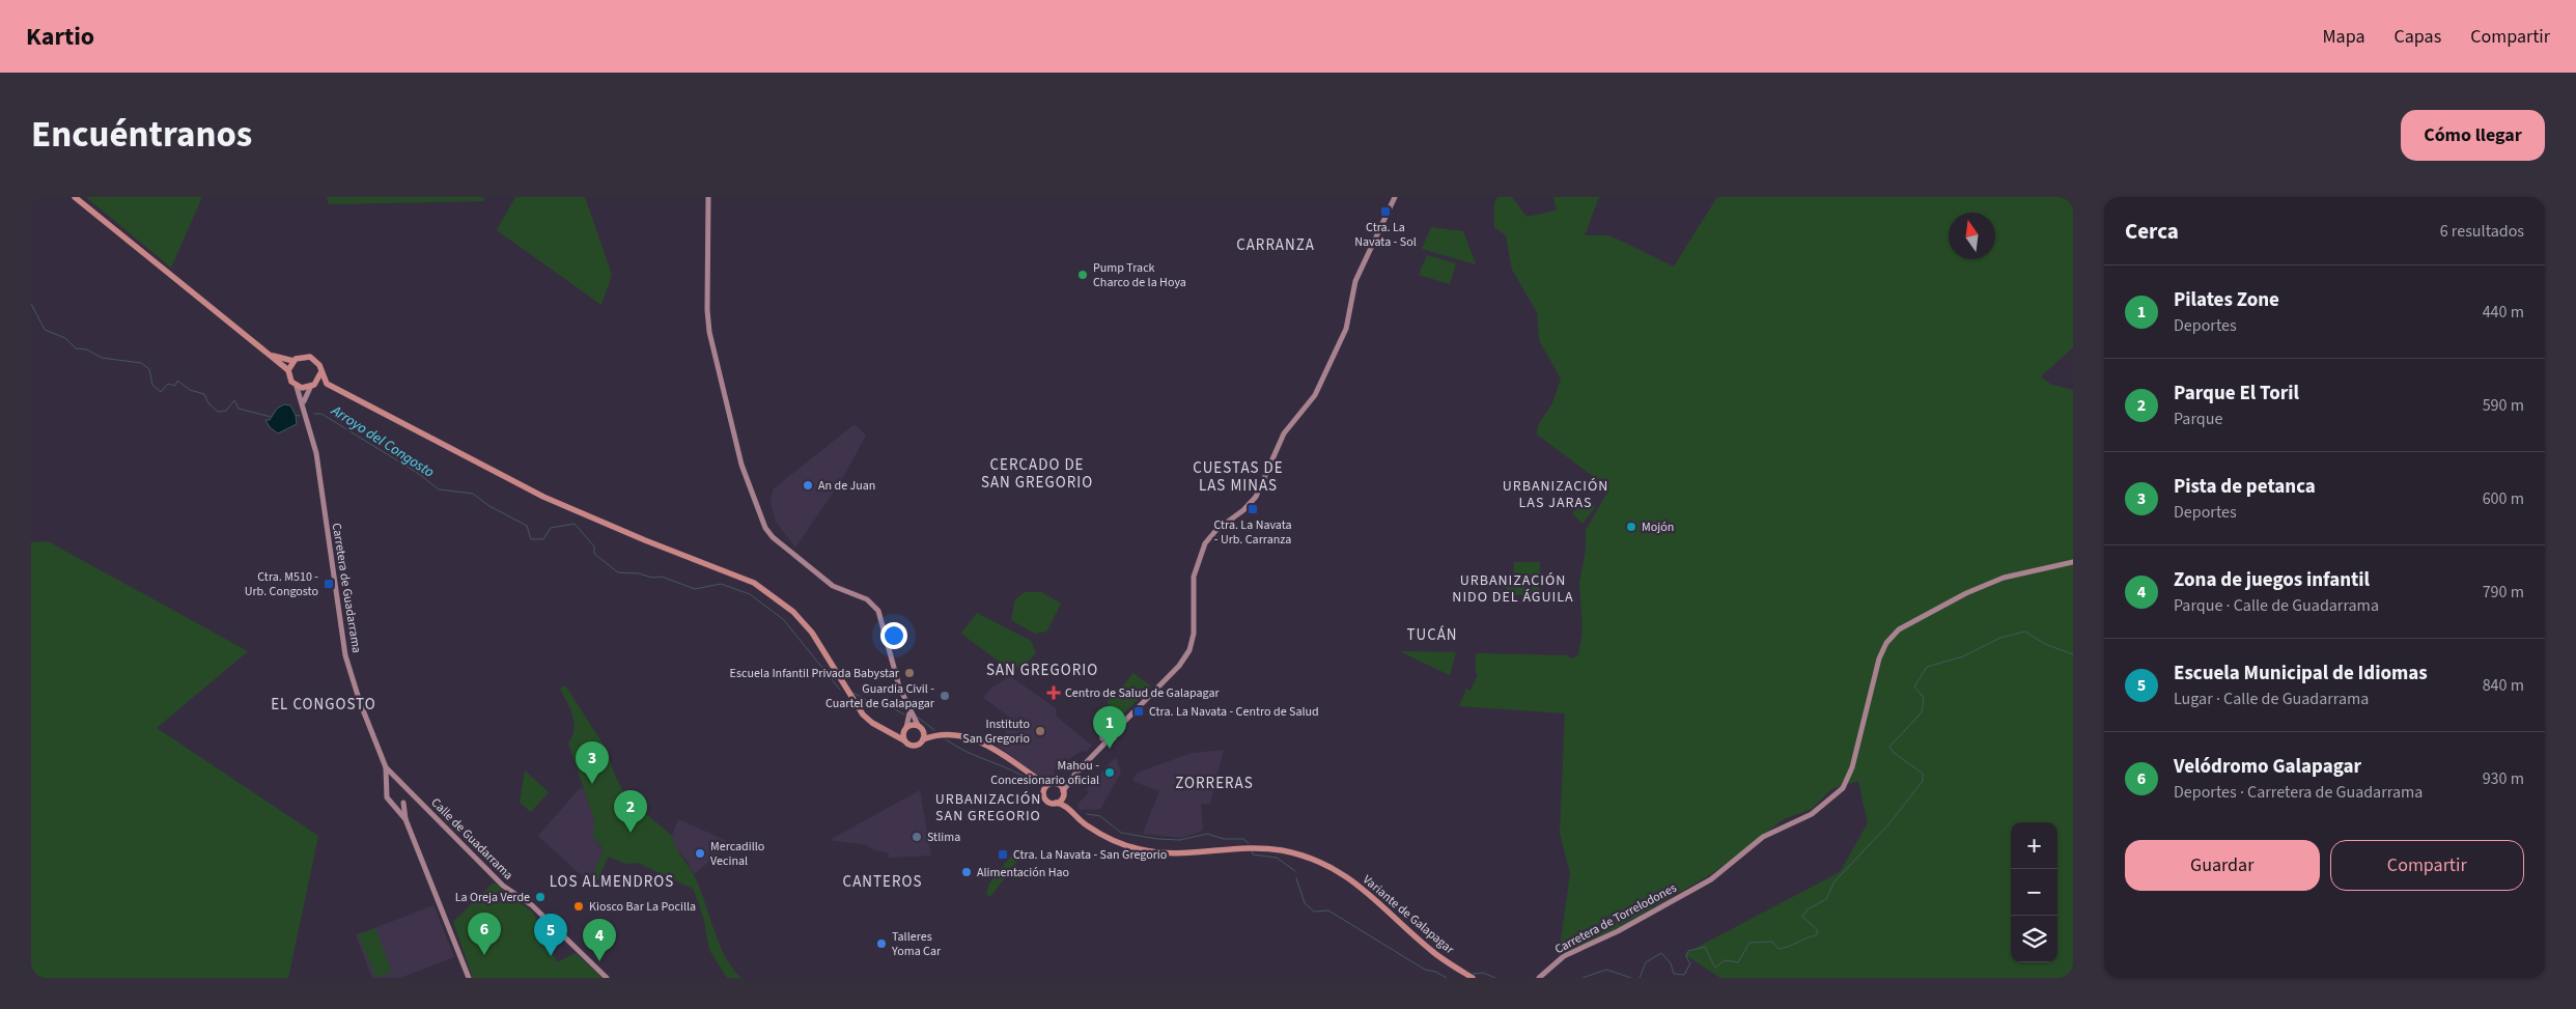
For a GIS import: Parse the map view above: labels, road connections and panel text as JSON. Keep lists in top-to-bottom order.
{
  "streets": {
    "main road": [
      "Carretera de Guadarrama",
      "Calle de Guadarrama",
      "Variante de Galapagar",
      "Carretera de Torrelodones"
    ]
  },
  "crossings": [
    ["Carretera de Guadarrama", "Calle de Guadarrama"]
  ],
  "districts": [
    "CARRANZA",
    "CERCADO DE SAN GREGORIO",
    "CUESTAS DE LAS MINAS",
    "URBANIZACIÓN LAS JARAS",
    "URBANIZACIÓN NIDO DEL ÁGUILA",
    "TUCÁN",
    "SAN GREGORIO",
    "EL CONGOSTO",
    "ZORRERAS",
    "URBANIZACIÓN SAN GREGORIO",
    "LOS ALMENDROS",
    "CANTEROS"
  ],
  "water": ["Arroyo del Congosto"],
  "places": {
    "transit": [
      "Ctra. La Navata - Sol",
      "Ctra. La Navata - Urb. Carranza",
      "Ctra. M510 - Urb. Congosto",
      "Ctra. La Navata - Centro de Salud",
      "Ctra. La Navata - San Gregorio"
    ],
    "other": [
      "Pump Track Charco de la Hoya",
      "An de Juan",
      "Mojón",
      "Escuela Infantil Privada Babystar",
      "Guardia Civil - Cuartel de Galapagar",
      "Instituto San Gregorio",
      "Mahou - Concesionario oficial",
      "Stlima",
      "Mercadillo Vecinal",
      "Alimentación Hao",
      "La Oreja Verde",
      "Kiosco Bar La Pocilla",
      "Talleres Yoma Car"
    ],
    "health": ["Centro de Salud de Galapagar"]
  },
  "north": "top",
  "page": {
    "header": "Kartio",
    "nav": ["Mapa", "Capas", "Compartir"],
    "title": "Encuéntranos",
    "buttons": [
      "Cómo llegar",
      ["Guardar", "Compartir"]
    ],
    "heading": ["Cerca", "6 resultados"],
    "list": [
      {
        "mark": "1",
        "name": "Pilates Zone",
        "note": "Deportes",
        "value": "440 m"
      },
      {
        "mark": "2",
        "name": "Parque El Toril",
        "note": "Parque",
        "value": "590 m"
      },
      {
        "mark": "3",
        "name": "Pista de petanca",
        "note": "Deportes",
        "value": "600 m"
      },
      {
        "mark": "4",
        "name": "Zona de juegos infantil",
        "note": "Parque · Calle de Guadarrama",
        "value": "790 m"
      },
      {
        "mark": "5",
        "name": "Escuela Municipal de Idiomas",
        "note": "Lugar · Calle de Guadarrama",
        "value": "840 m"
      },
      {
        "mark": "6",
        "name": "Velódromo Galapagar",
        "note": "Deportes · Carretera de Guadarrama",
        "value": "930 m"
      }
    ],
    "pins": [
      "1",
      "3",
      "2",
      "6",
      "5",
      "4"
    ],
    "map_buttons": ["+", "−"]
  }
}
